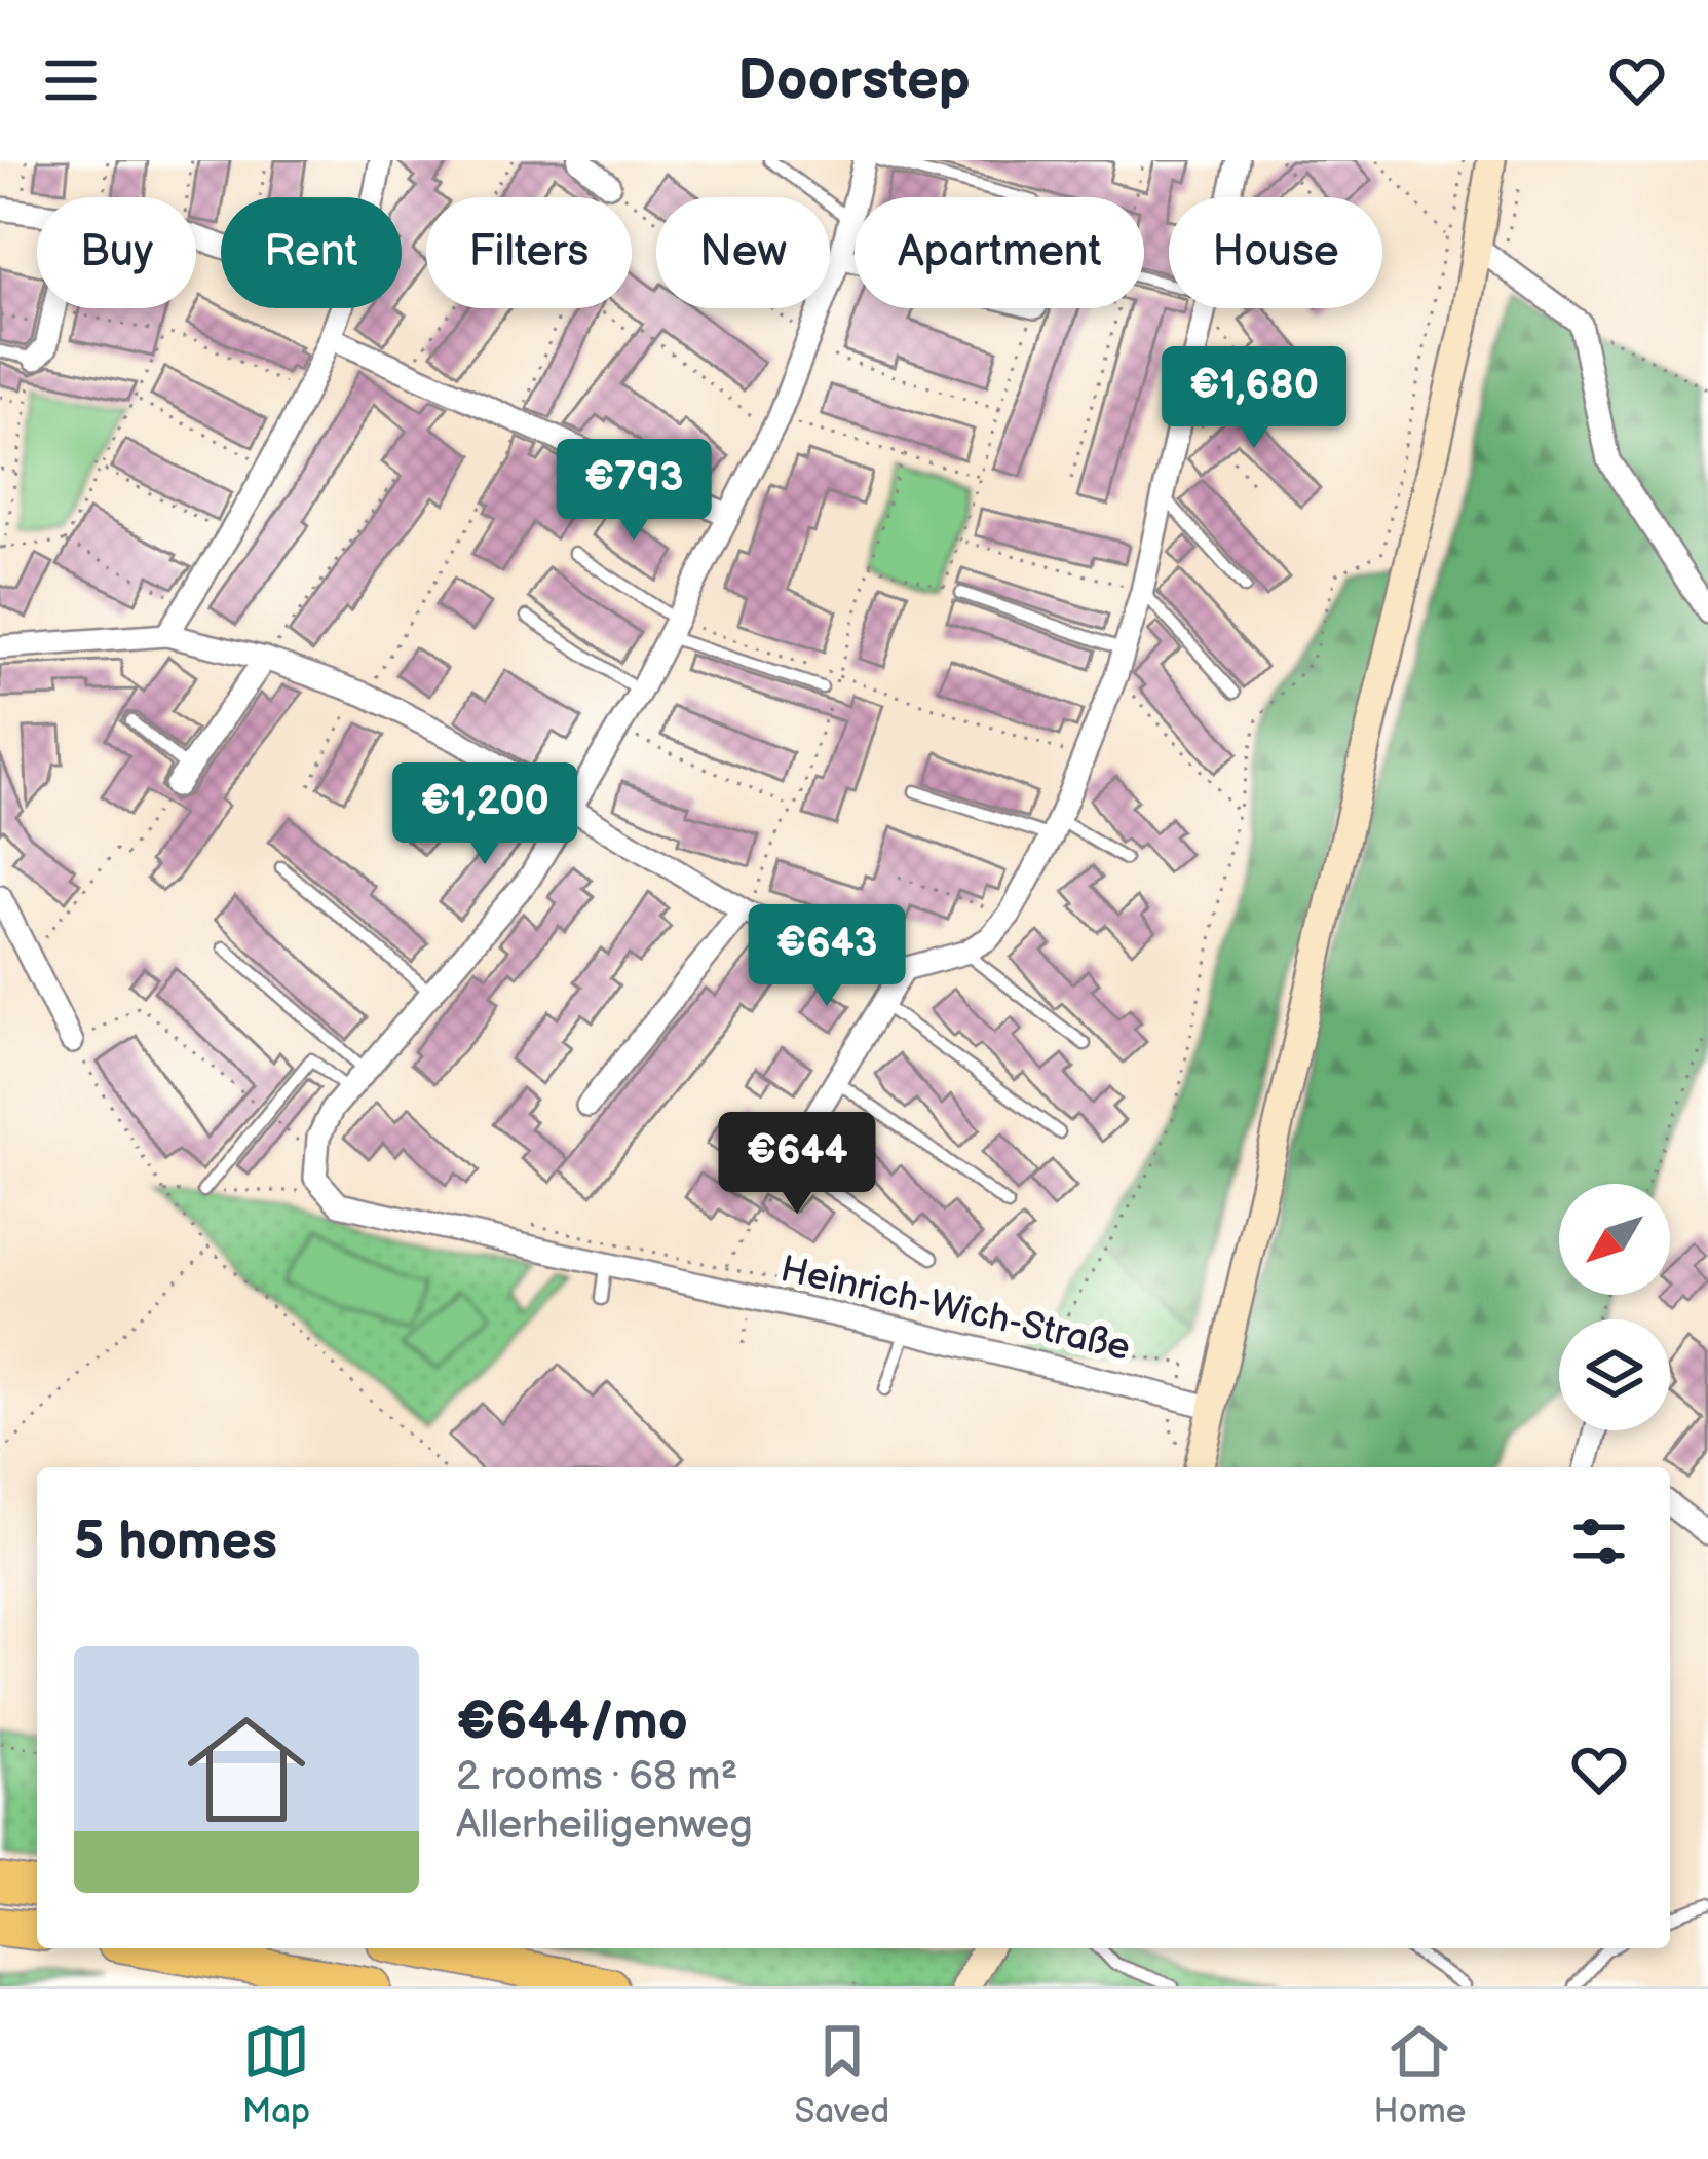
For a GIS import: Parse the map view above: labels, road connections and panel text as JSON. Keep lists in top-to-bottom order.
{
  "streets": {
    "street": ["Heinrich-Wich-Straße"]
  },
  "north": "bottom left",
  "page": {
    "header": "Doorstep",
    "chip": [
      "Buy",
      "Rent",
      "Filters",
      "New",
      "Apartment",
      "House"
    ],
    "price": [
      "€1,680",
      "€793",
      "€1,200",
      "€643",
      "€644"
    ],
    "heading": "5 homes",
    "list": [
      {
        "name": "€644/mo",
        "note": "2 rooms · 68 m² · Allerheiligenweg"
      }
    ],
    "tabs": ["Map", "Saved", "Home"]
  }
}
